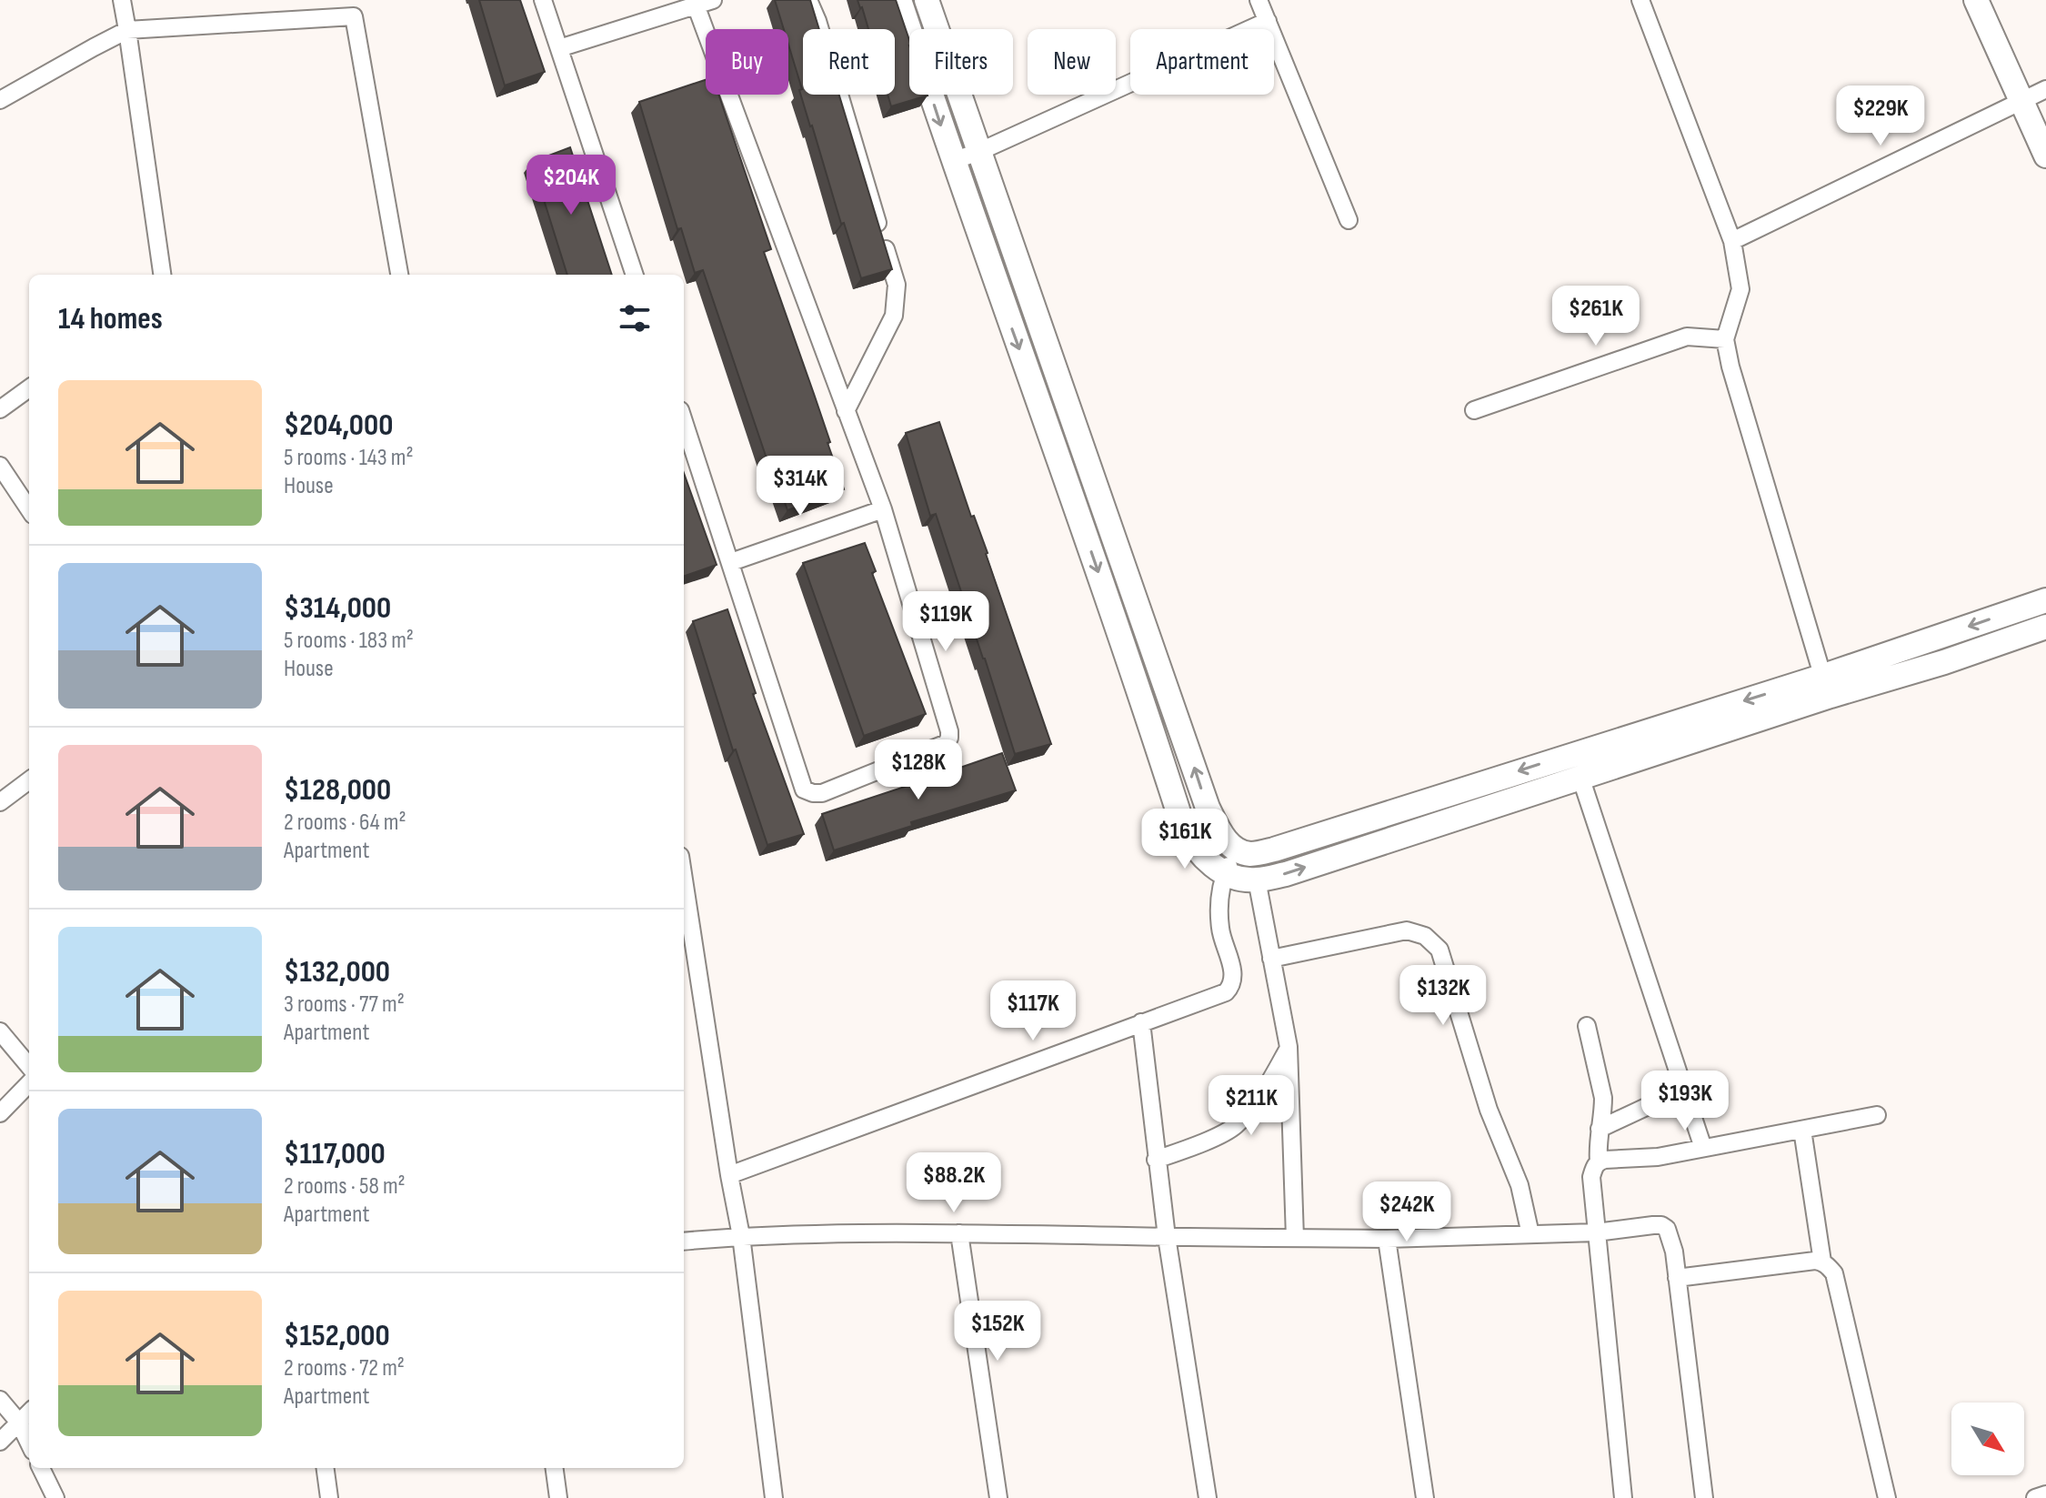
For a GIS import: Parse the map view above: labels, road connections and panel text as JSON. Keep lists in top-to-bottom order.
{
  "north": "bottom right",
  "page": {
    "chip": [
      "Buy",
      "Rent",
      "Filters",
      "New",
      "Apartment"
    ],
    "price": [
      "$229K",
      "$204K",
      "$261K",
      "$314K",
      "$119K",
      "$128K",
      "$161K",
      "$132K",
      "$117K",
      "$193K",
      "$211K",
      "$88.2K",
      "$242K",
      "$152K"
    ],
    "heading": "14 homes",
    "list": [
      {
        "name": "$204,000",
        "note": "5 rooms · 143 m² · House"
      },
      {
        "name": "$314,000",
        "note": "5 rooms · 183 m² · House"
      },
      {
        "name": "$128,000",
        "note": "2 rooms · 64 m² · Apartment"
      },
      {
        "name": "$132,000",
        "note": "3 rooms · 77 m² · Apartment"
      },
      {
        "name": "$117,000",
        "note": "2 rooms · 58 m² · Apartment"
      },
      {
        "name": "$152,000",
        "note": "2 rooms · 72 m² · Apartment"
      }
    ]
  }
}
